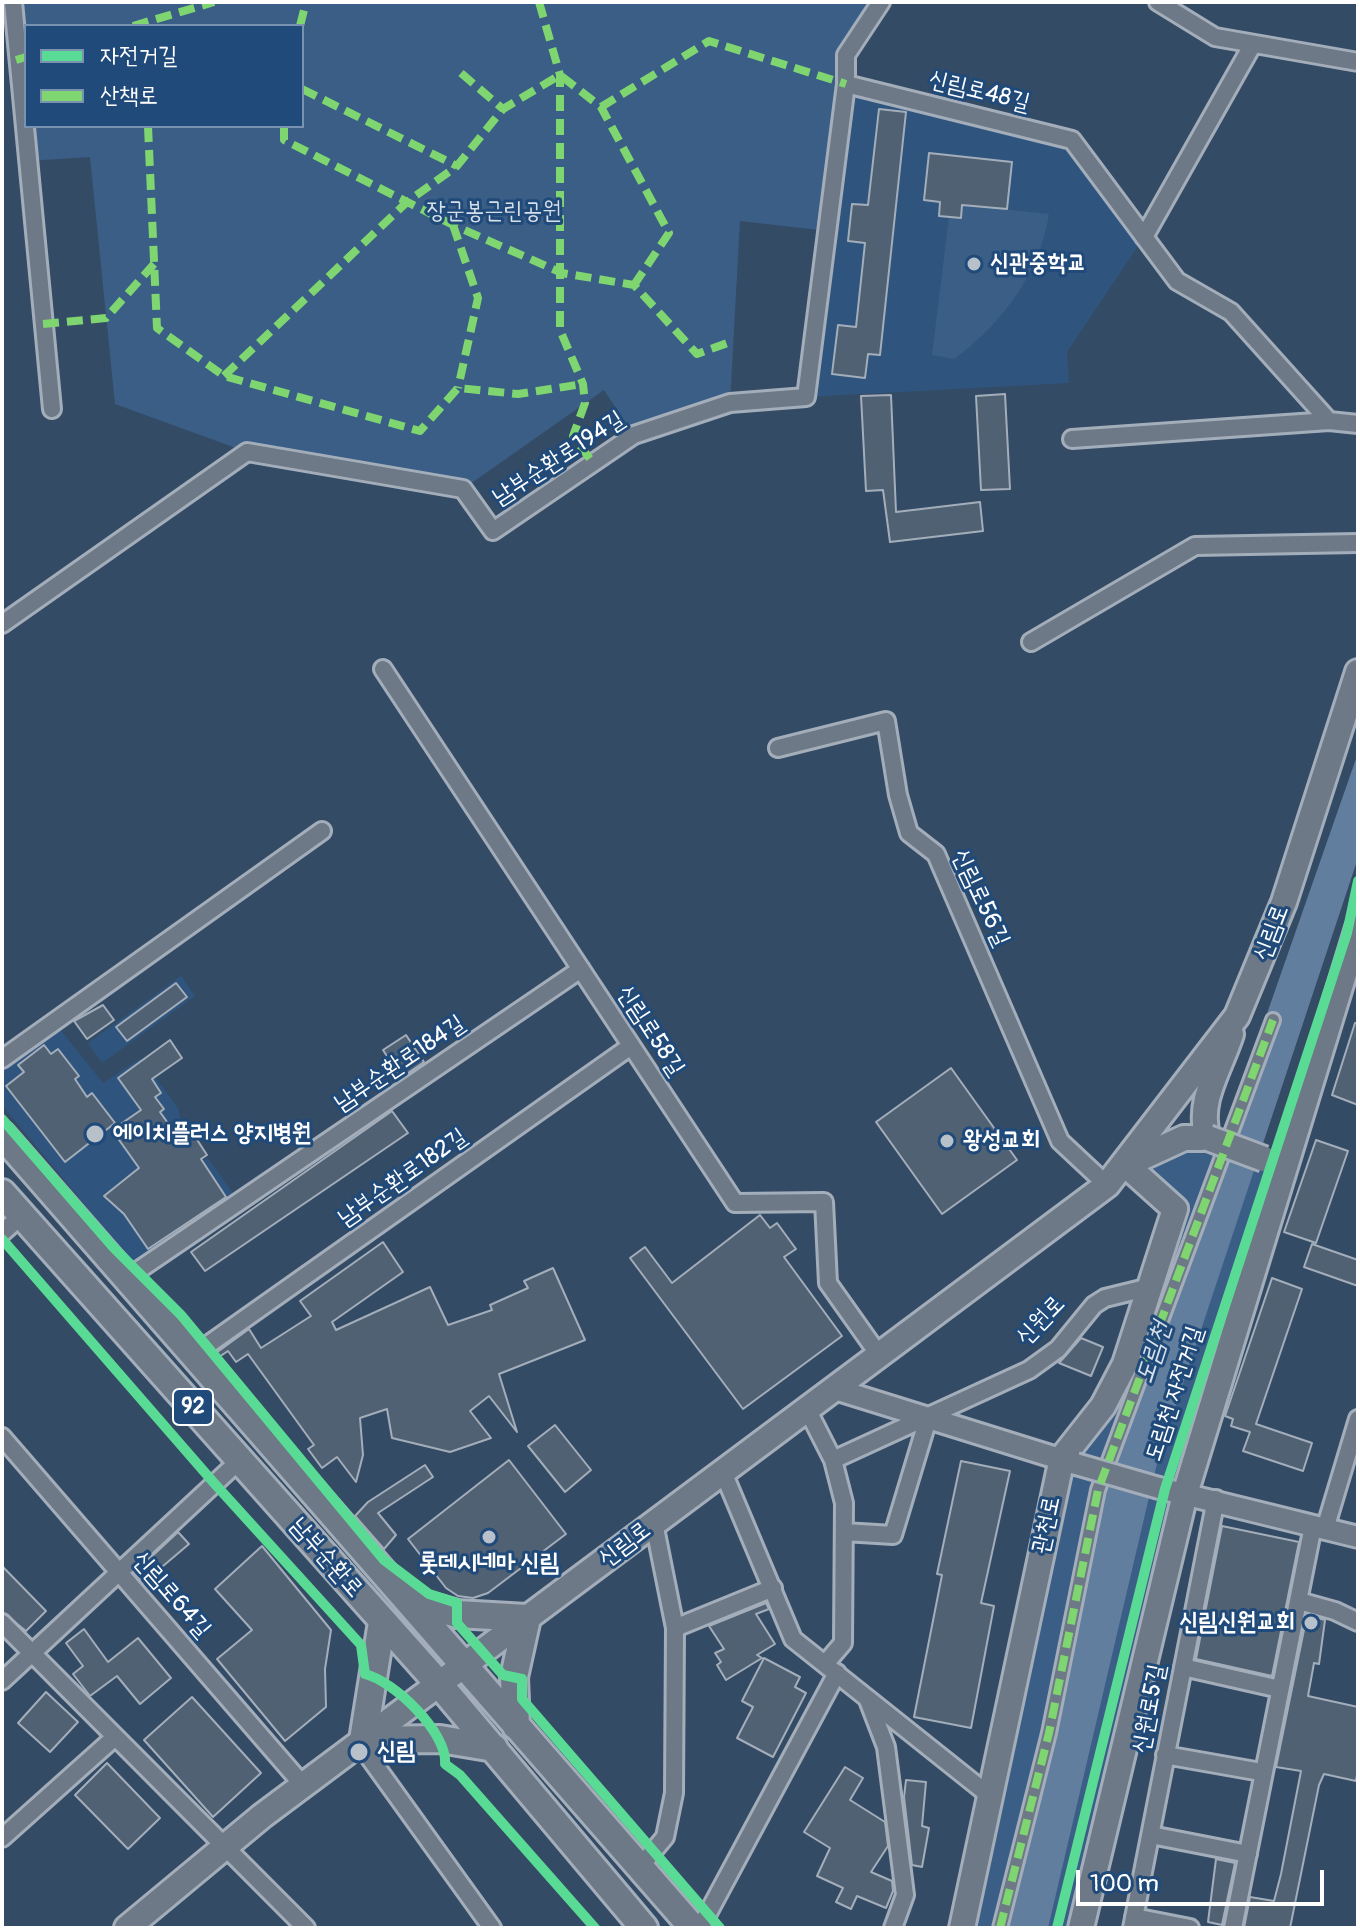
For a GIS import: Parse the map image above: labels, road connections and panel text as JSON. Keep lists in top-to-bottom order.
{
  "streets": {
    "main road": [
      "신림로",
      "92",
      "관천로",
      "남부순환로"
    ],
    "street": [
      "신림로48길",
      "남부순환로194길",
      "신림로56길",
      "신림로58길",
      "남부순환로184길",
      "남부순환로182길",
      "신원로",
      "신림로64길",
      "신원로5길"
    ],
    "cycle path": ["도림천 자전거길"]
  },
  "crossings": [
    ["신림로48길", "남부순환로194길"],
    ["신림로56길", "신림로"],
    ["신림로", "신림로58길"],
    ["신림로", "관천로"],
    ["신림로", "남부순환로"],
    ["신림로", "신림로64길"],
    ["신림로58길", "남부순환로184길"],
    ["신림로58길", "남부순환로182길"],
    ["남부순환로184길", "남부순환로"],
    ["남부순환로182길", "남부순환로"],
    ["신원로", "관천로"]
  ],
  "water": ["도림천"],
  "parks": ["장군봉근린공원"],
  "places": [
    "신관중학교",
    "에이치플러스 양지병원",
    "왕성교회",
    "롯데시네마 신림",
    "신림신원교회",
    "신림"
  ],
  "legend": ["자전거길", "산책로"],
  "scale_bar": "100 m"
}
